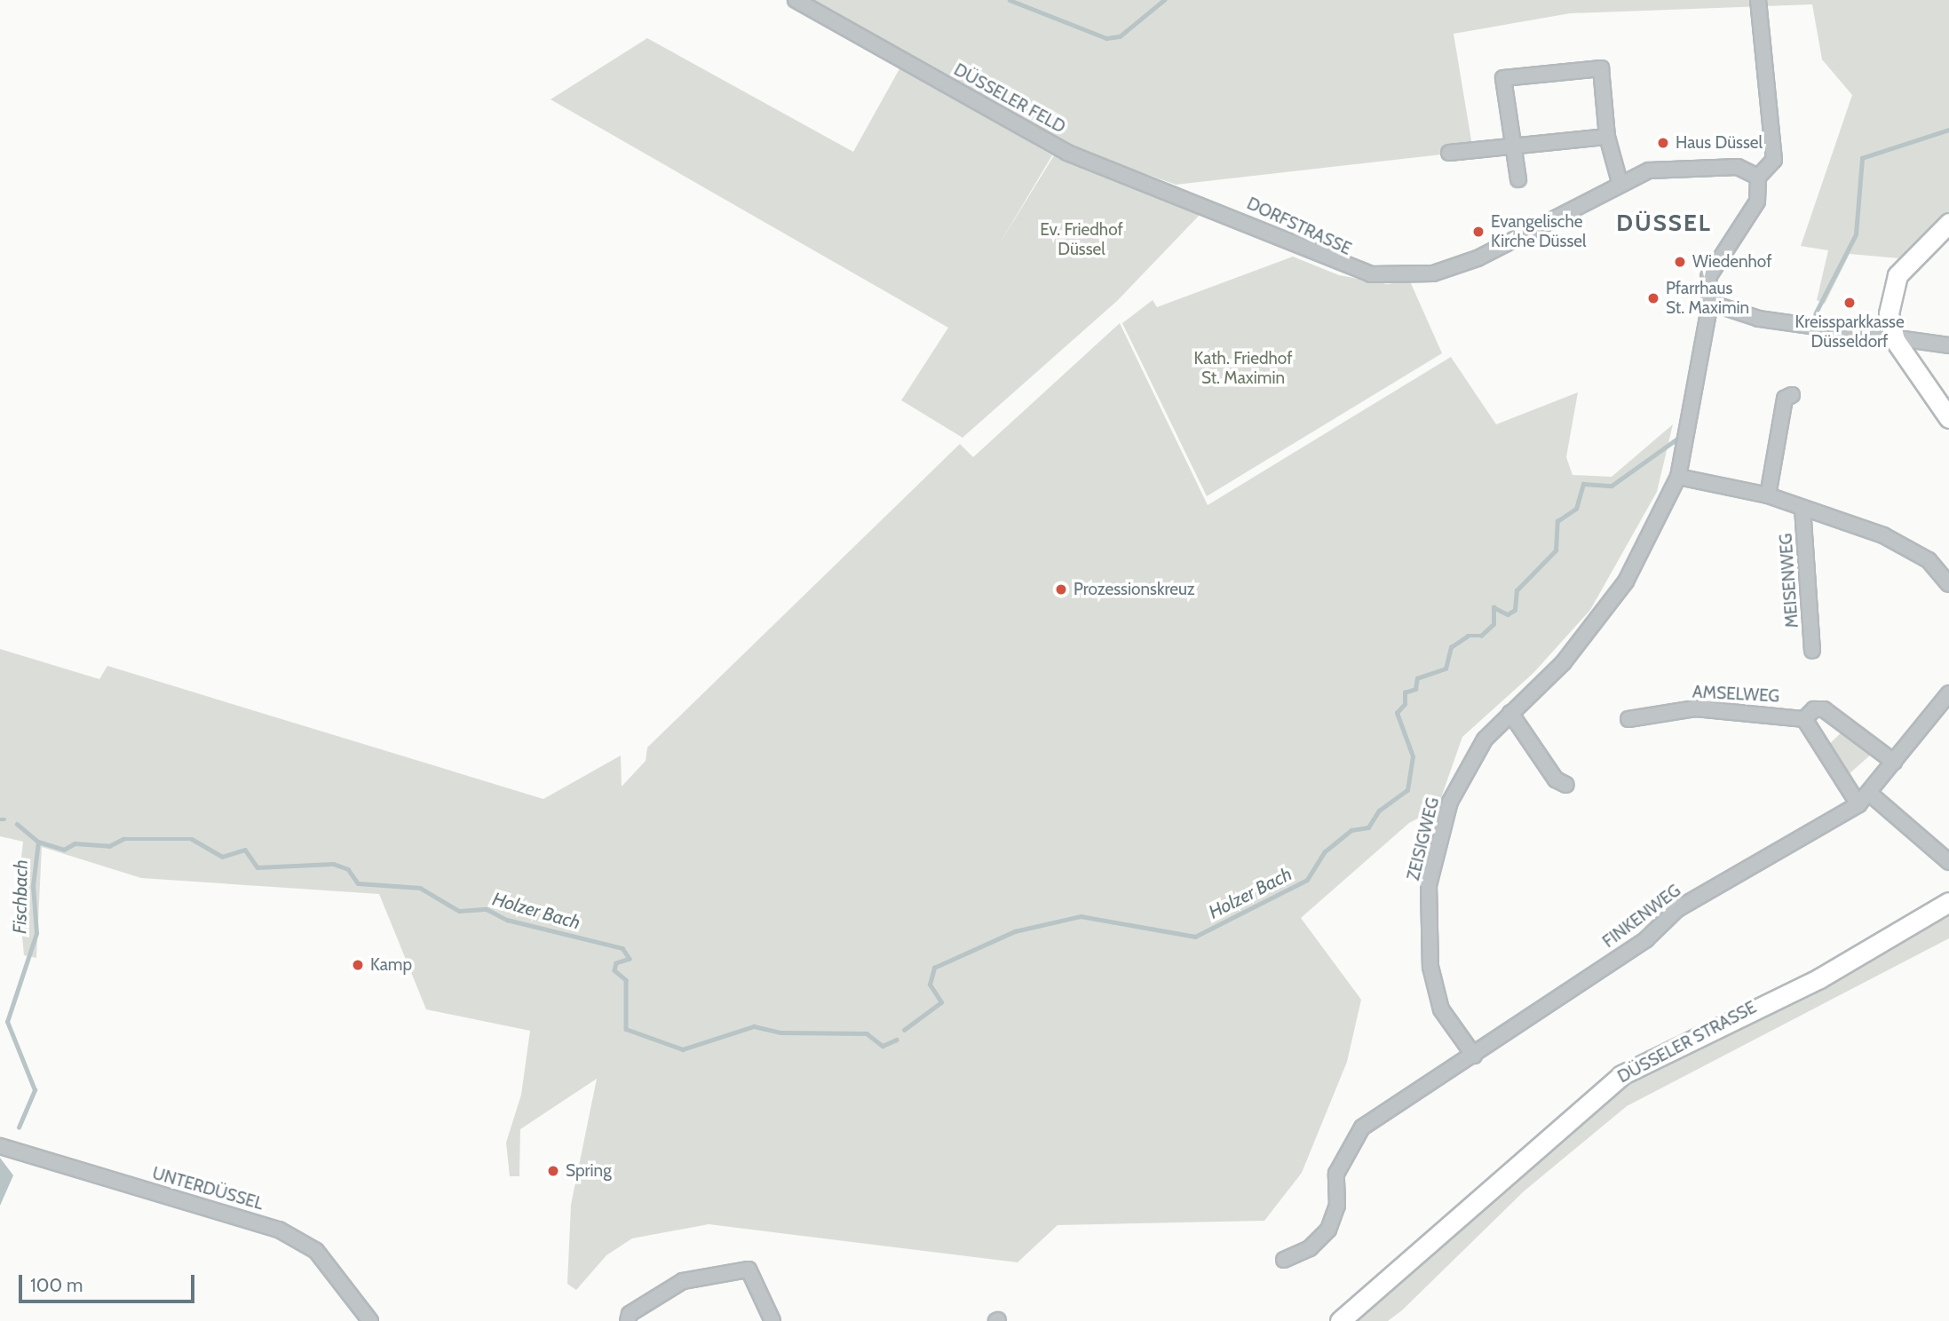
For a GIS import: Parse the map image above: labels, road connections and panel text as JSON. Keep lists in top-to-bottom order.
{
  "streets": {
    "main road": ["DÜSSELER STRASSE"],
    "street": [
      "DÜSSELER FELD",
      "DORFSTRASSE",
      "MEISENWEG",
      "AMSELWEG",
      "ZEISIGWEG",
      "FINKENWEG",
      "UNTERDÜSSEL"
    ]
  },
  "crossings": [
    ["DÜSSELER FELD", "DORFSTRASSE"],
    ["AMSELWEG", "FINKENWEG"],
    ["ZEISIGWEG", "FINKENWEG"]
  ],
  "districts": ["DÜSSEL"],
  "water": ["Holzer Bach", "Fischbach"],
  "parks": ["Ev. Friedhof Düssel", "Kath. Friedhof St. Maximin"],
  "places": [
    "Haus Düssel",
    "Evangelische Kirche Düssel",
    "Wiedenhof",
    "Pfarrhaus St. Maximin",
    "Kreissparkkasse Düsseldorf",
    "Prozessionskreuz",
    "Kamp",
    "Spring"
  ],
  "scale_bar": "100 m"
}
